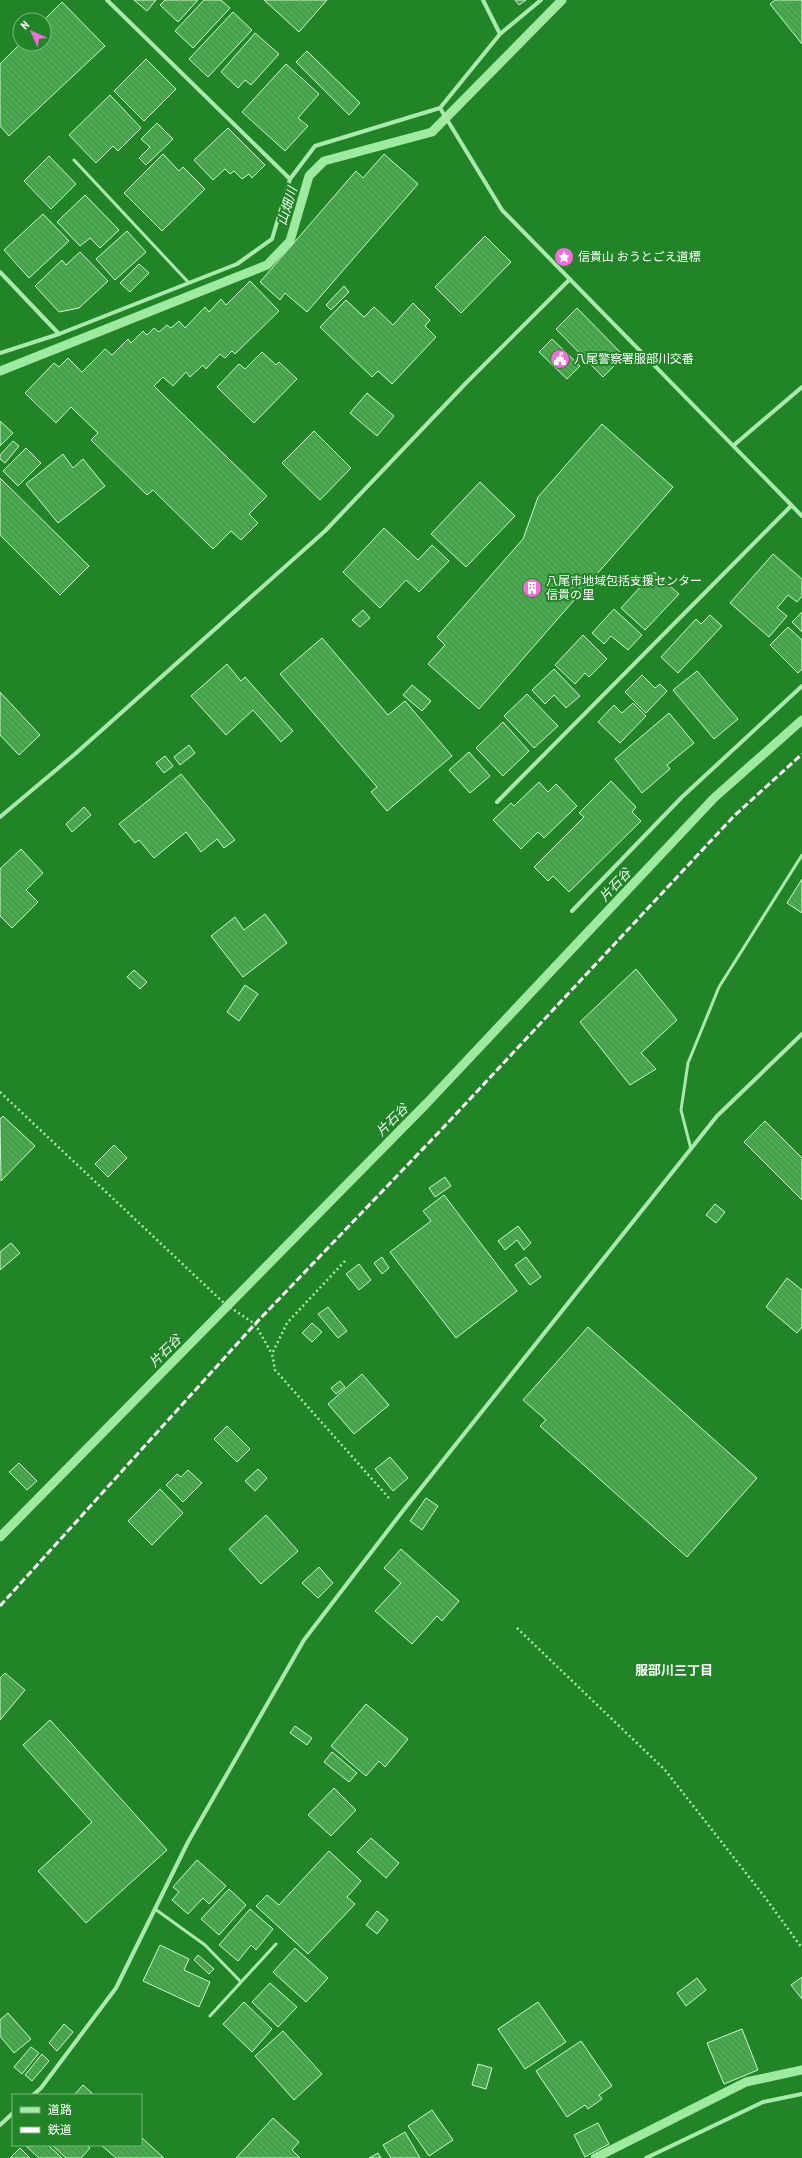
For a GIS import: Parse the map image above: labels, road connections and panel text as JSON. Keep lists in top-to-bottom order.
{
  "districts": ["服部川三丁目"],
  "water": ["山畑川", "片石谷"],
  "places": {
    "place": ["信貴山 おうとごえ道標"],
    "public building": ["八尾警察署服部川交番"],
    "building": ["八尾市地域包括支援センター 信貴の里"]
  },
  "legend": ["道路", "鉄道"],
  "north": "top left"
}
